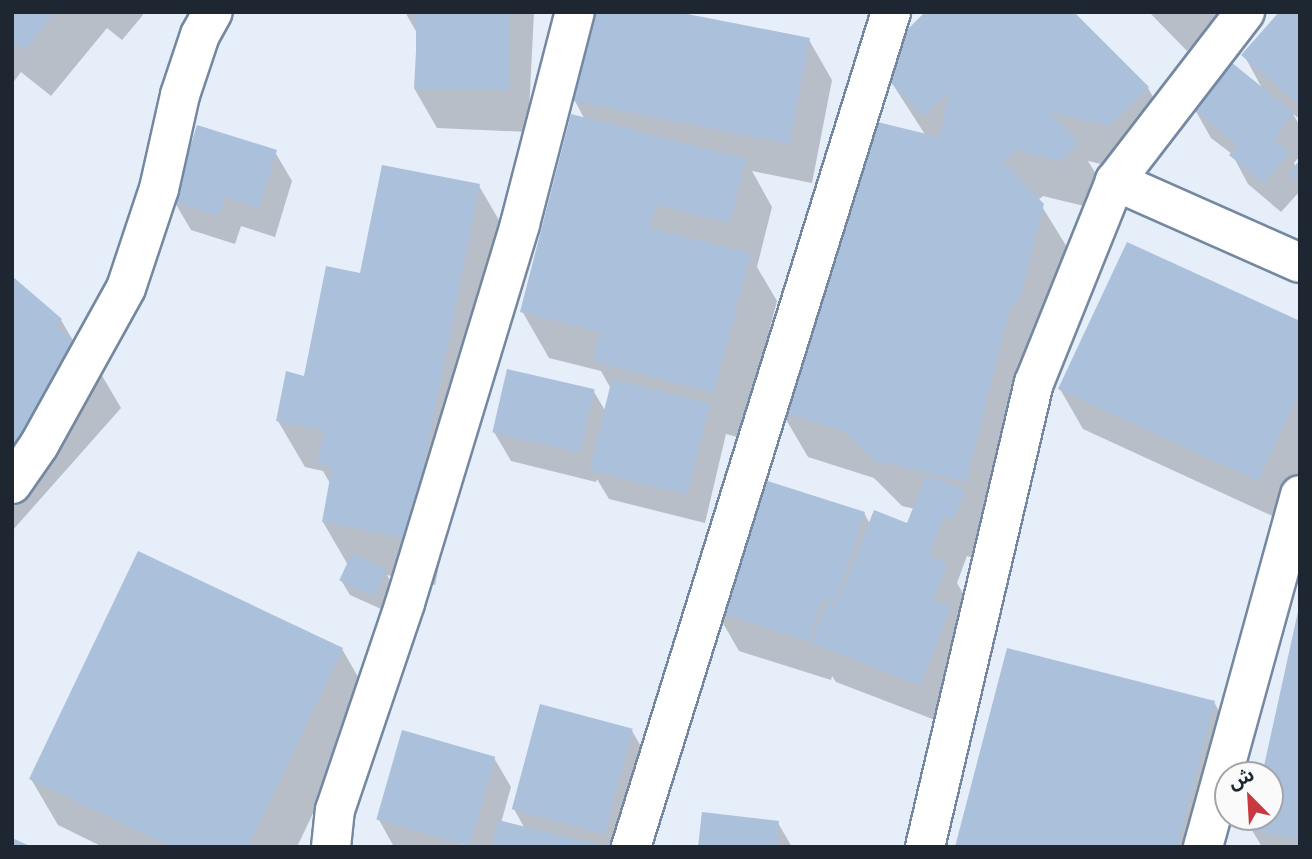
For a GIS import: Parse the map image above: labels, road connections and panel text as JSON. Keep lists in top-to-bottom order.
{
  "north": "top left"
}
